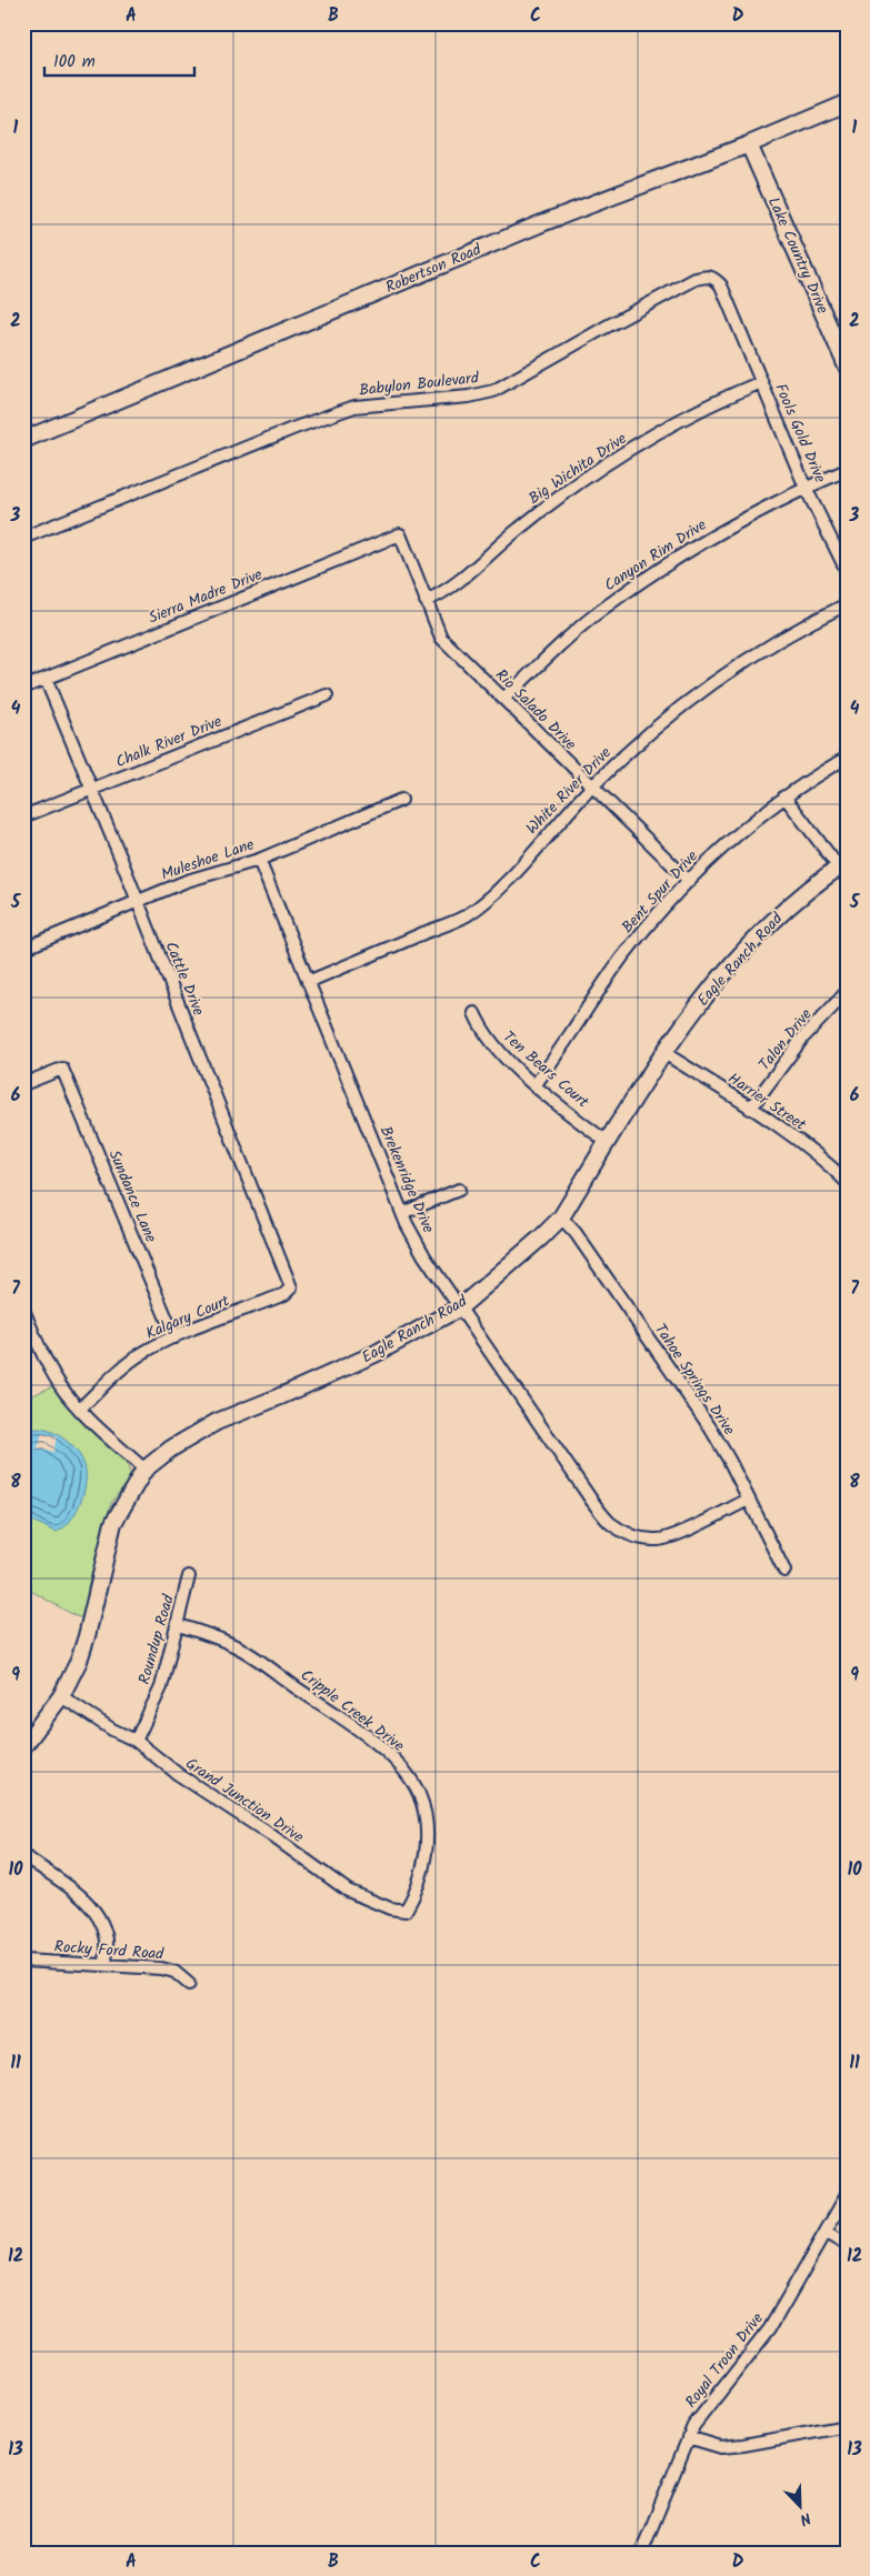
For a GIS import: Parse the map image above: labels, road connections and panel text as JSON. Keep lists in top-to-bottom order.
{
  "streets": {
    "street": [
      "Lake Country Drive",
      "Robertson Road",
      "Babylon Boulevard",
      "Fools Gold Drive",
      "Big Wichita Drive",
      "Canyon Rim Drive",
      "Sierra Madre Drive",
      "Rio Salado Drive",
      "Chalk River Drive",
      "White River Drive",
      "Muleshoe Lane",
      "Bent Spur Drive",
      "Eagle Ranch Road",
      "Cattle Drive",
      "Talon Drive",
      "Ten Bears Court",
      "Harrier Street",
      "Brekenridge Drive",
      "Sundance Lane",
      "Kalgary Court",
      "Tahoe Springs Drive",
      "Roundup Road",
      "Cripple Creek Drive",
      "Grand Junction Drive",
      "Rocky Ford Road",
      "Royal Troon Drive"
    ]
  },
  "crossings": [
    ["Lake Country Drive", "Robertson Road"],
    ["Babylon Boulevard", "Fools Gold Drive"],
    ["Fools Gold Drive", "Big Wichita Drive"],
    ["Fools Gold Drive", "Canyon Rim Drive"],
    ["Big Wichita Drive", "Rio Salado Drive"],
    ["Canyon Rim Drive", "Rio Salado Drive"],
    ["Sierra Madre Drive", "Rio Salado Drive"],
    ["Sierra Madre Drive", "Cattle Drive"],
    ["Rio Salado Drive", "White River Drive"],
    ["Rio Salado Drive", "Bent Spur Drive"],
    ["Chalk River Drive", "Cattle Drive"],
    ["White River Drive", "Brekenridge Drive"],
    ["Muleshoe Lane", "Cattle Drive"],
    ["Muleshoe Lane", "Brekenridge Drive"],
    ["Bent Spur Drive", "Ten Bears Court"],
    ["Eagle Ranch Road", "Ten Bears Court"],
    ["Eagle Ranch Road", "Harrier Street"],
    ["Eagle Ranch Road", "Brekenridge Drive"],
    ["Eagle Ranch Road", "Tahoe Springs Drive"],
    ["Eagle Ranch Road", "Grand Junction Drive"],
    ["Cattle Drive", "Kalgary Court"],
    ["Talon Drive", "Harrier Street"],
    ["Brekenridge Drive", "Tahoe Springs Drive"],
    ["Sundance Lane", "Kalgary Court"],
    ["Roundup Road", "Cripple Creek Drive"],
    ["Roundup Road", "Grand Junction Drive"],
    ["Cripple Creek Drive", "Grand Junction Drive"]
  ],
  "scale_bar": "100 m",
  "north": "bottom right",
  "grid": {
    "columns": [
      "A",
      "B",
      "C",
      "D"
    ],
    "rows": [
      "1",
      "2",
      "3",
      "4",
      "5",
      "6",
      "7",
      "8",
      "9",
      "10",
      "11",
      "12",
      "13"
    ]
  }
}
